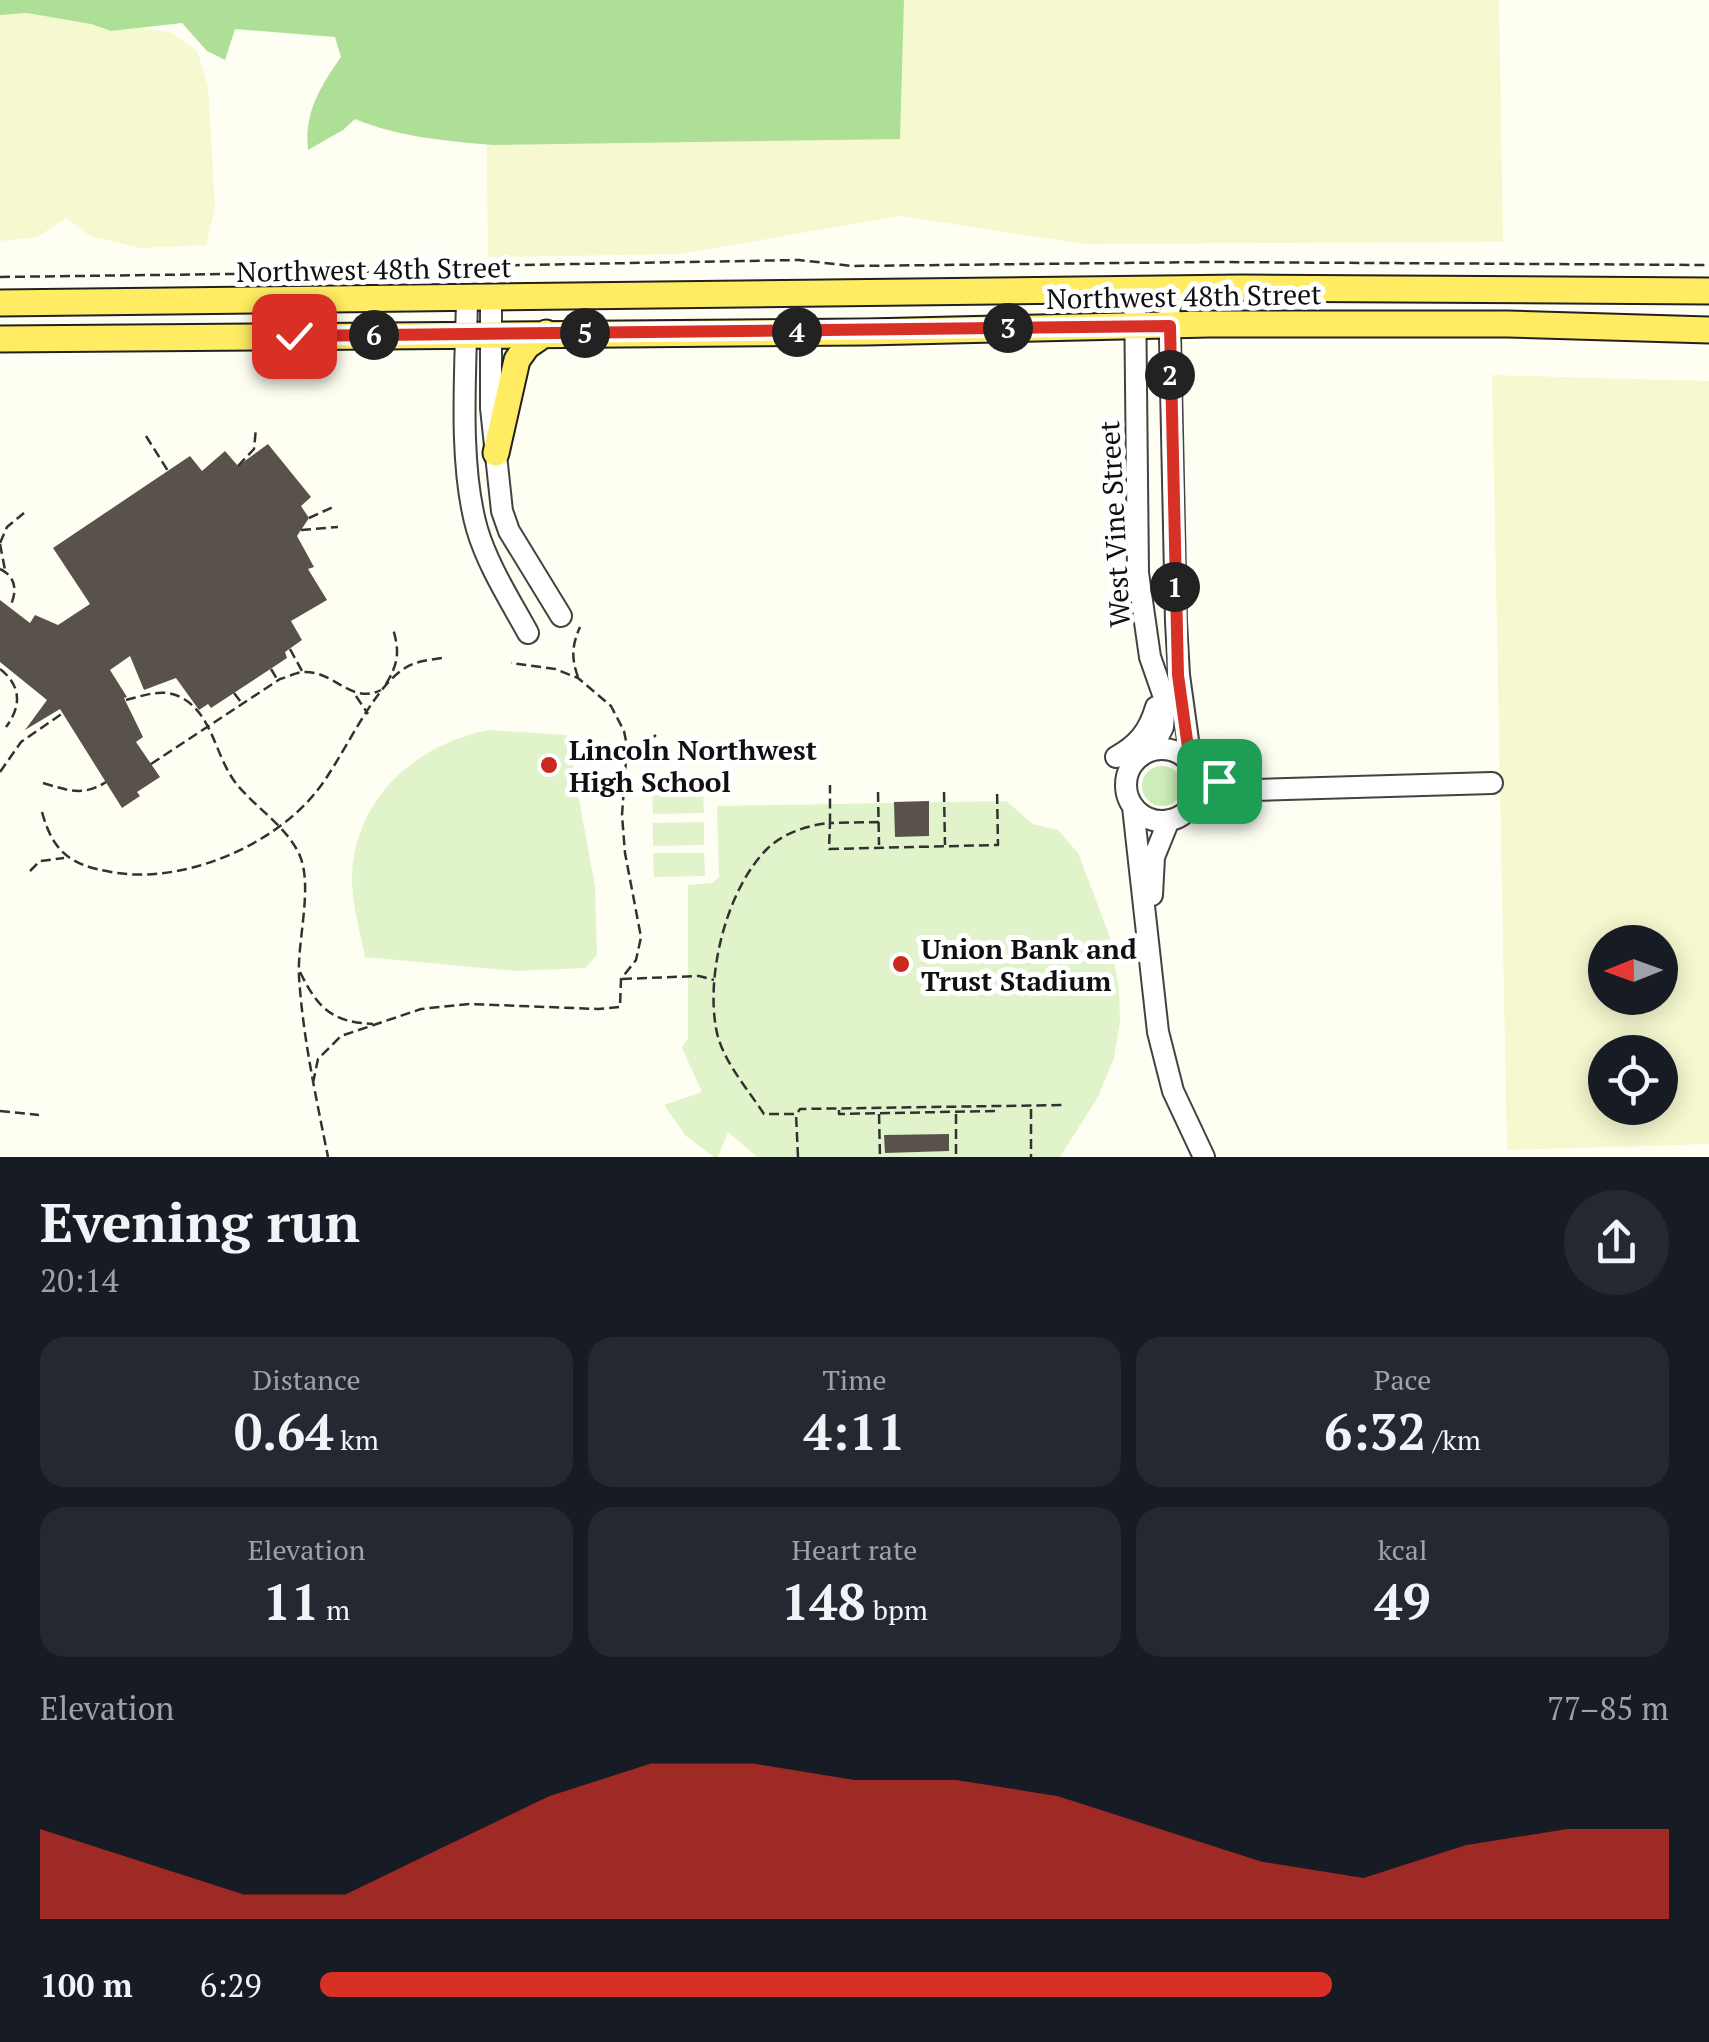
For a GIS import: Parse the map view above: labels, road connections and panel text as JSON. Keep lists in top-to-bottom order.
{
  "streets": {
    "main road": ["Northwest 48th Street"],
    "street": ["West Vine Street"]
  },
  "crossings": [
    ["Northwest 48th Street", "West Vine Street"]
  ],
  "places": ["Lincoln Northwest High School", "Union Bank and Trust Stadium"],
  "north": "left",
  "page": {
    "pins": [
      "3",
      "4",
      "5",
      "6",
      "2",
      "1"
    ],
    "heading": ["Evening run", "20:14"],
    "stats": [
      ["Distance", "0.64 km"],
      ["Time", "4:11"],
      ["Pace", "6:32 /km"],
      ["Elevation", "11 m"],
      ["Heart rate", "148 bpm"],
      ["kcal", "49"]
    ],
    "chart": ["Elevation", "77–85 m"],
    "list": [
      {
        "name": "100 m",
        "note": "6:29"
      }
    ]
  }
}
